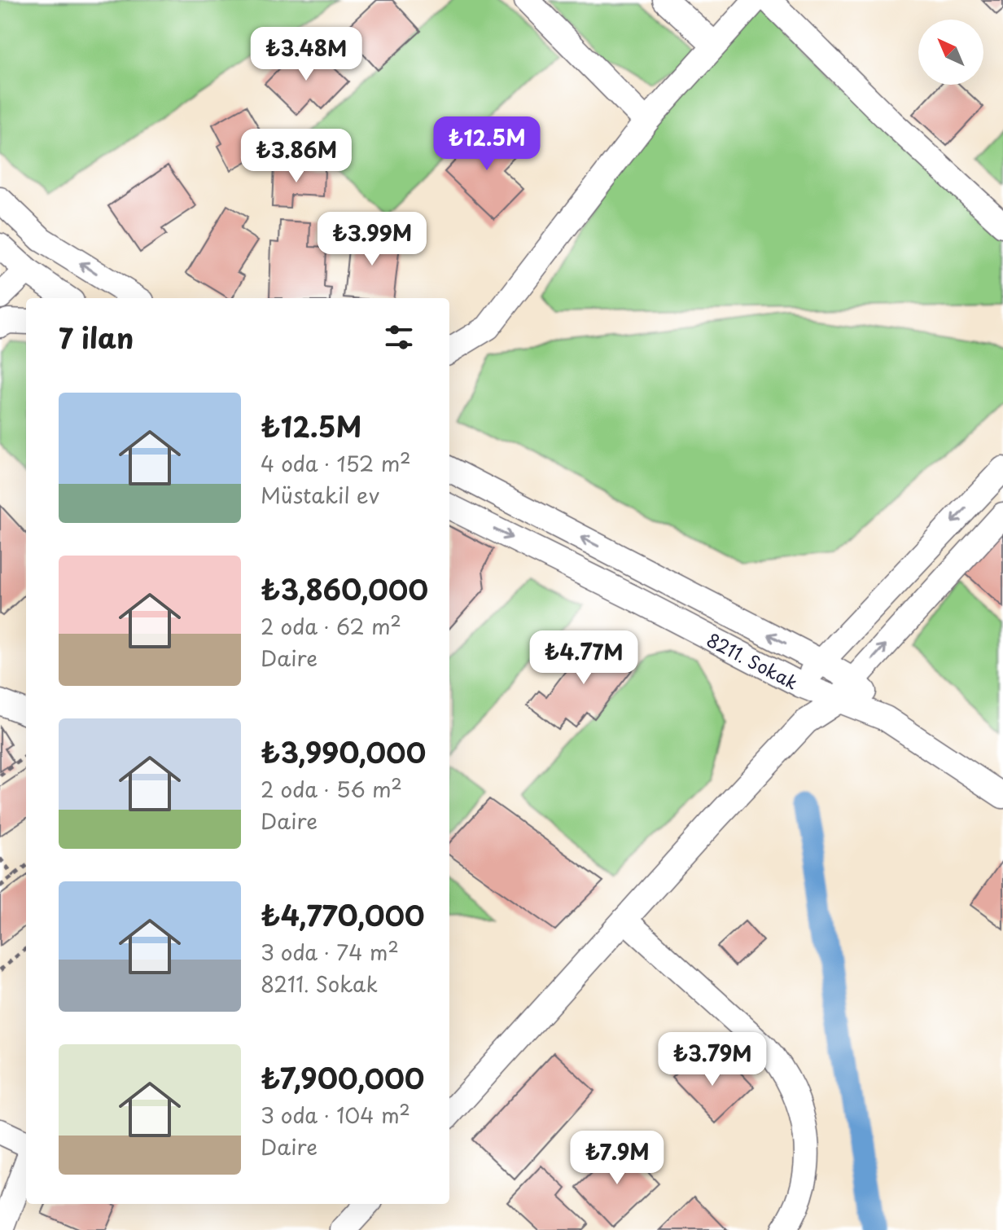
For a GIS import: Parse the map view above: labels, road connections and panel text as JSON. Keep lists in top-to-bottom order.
{
  "streets": {
    "street": ["8211. Sokak"]
  },
  "north": "top left",
  "page": {
    "price": [
      "₺3.48M",
      "₺12.5M",
      "₺3.86M",
      "₺3.99M",
      "₺4.77M",
      "₺3.79M",
      "₺7.9M"
    ],
    "heading": "7 ilan",
    "list": [
      {
        "name": "₺12.5M",
        "note": "4 oda · 152 m² · Müstakil ev"
      },
      {
        "name": "₺3,860,000",
        "note": "2 oda · 62 m² · Daire"
      },
      {
        "name": "₺3,990,000",
        "note": "2 oda · 56 m² · Daire"
      },
      {
        "name": "₺4,770,000",
        "note": "3 oda · 74 m² · 8211. Sokak"
      },
      {
        "name": "₺7,900,000",
        "note": "3 oda · 104 m² · Daire"
      }
    ]
  }
}
